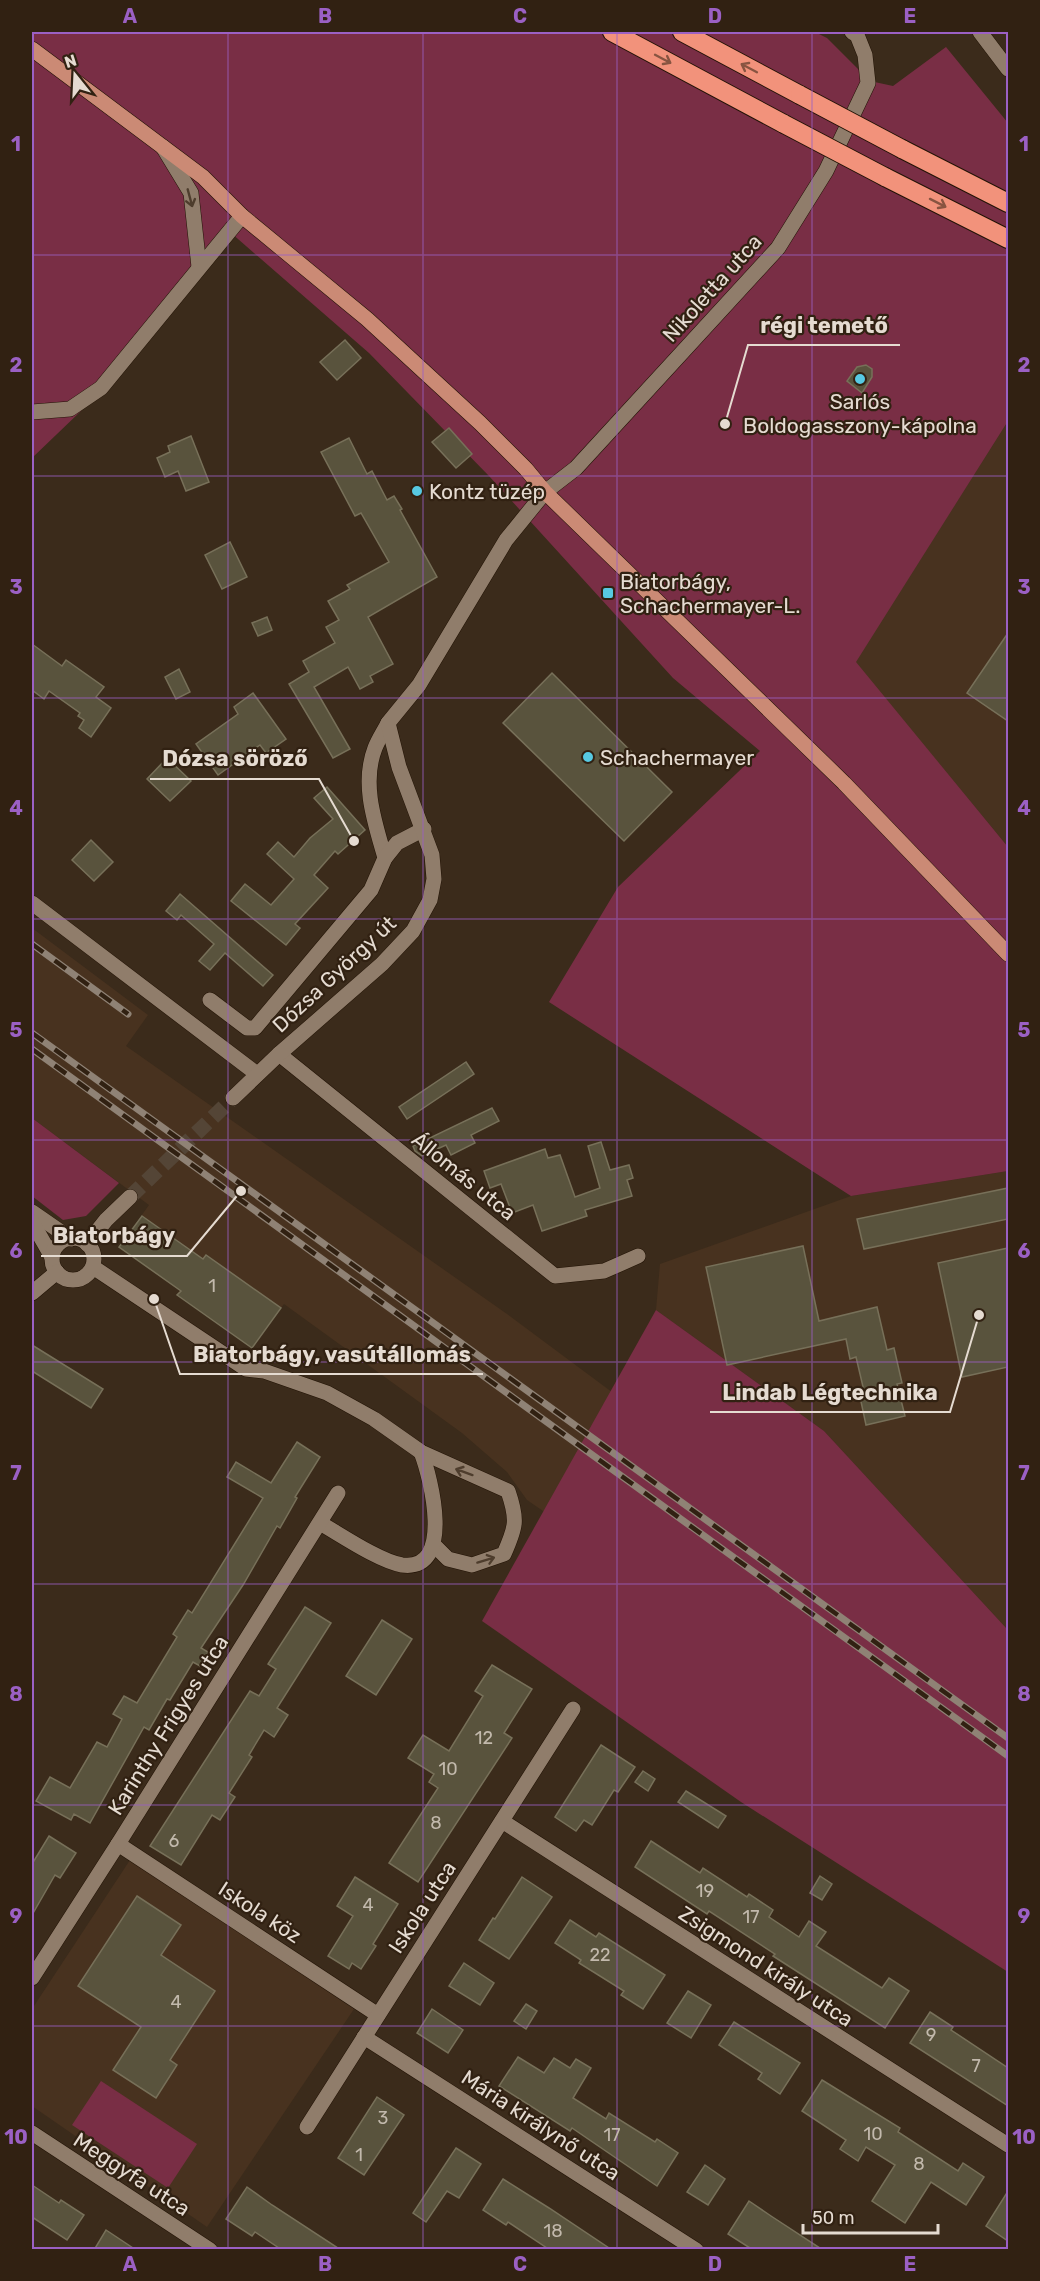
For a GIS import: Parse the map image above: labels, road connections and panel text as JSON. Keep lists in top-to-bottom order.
{
  "streets": {
    "street": [
      "Nikoletta utca",
      "Dózsa György út",
      "Állomás utca",
      "Karinthy Frigyes utca",
      "Iskola utca",
      "Iskola köz",
      "Zsigmond király utca",
      "Mária királynő utca",
      "Meggyfa utca"
    ]
  },
  "crossings": [
    ["Dózsa György út", "Állomás utca"],
    ["Karinthy Frigyes utca", "Iskola köz"],
    ["Iskola utca", "Iskola köz"],
    ["Iskola utca", "Zsigmond király utca"],
    ["Iskola utca", "Mária királynő utca"]
  ],
  "places": {
    "other": [
      "Sarlós Boldogasszony-kápolna",
      "régi temető",
      "Kontz tüzép",
      "Schachermayer",
      "Dózsa söröző",
      "Biatorbágy",
      "Biatorbágy, vasútállomás",
      "Lindab Légtechnika"
    ],
    "transit": ["Biatorbágy, Schachermayer-L."]
  },
  "house_numbers": [
    "1",
    "12",
    "10",
    "8",
    "6",
    "19",
    "4",
    "17",
    "22",
    "4",
    "9",
    "7",
    "3",
    "10",
    "17",
    "1",
    "8",
    "18"
  ],
  "scale_bar": "50 m",
  "north": "top",
  "grid": {
    "columns": [
      "A",
      "B",
      "C",
      "D",
      "E"
    ],
    "rows": [
      "1",
      "2",
      "3",
      "4",
      "5",
      "6",
      "7",
      "8",
      "9",
      "10"
    ]
  }
}
